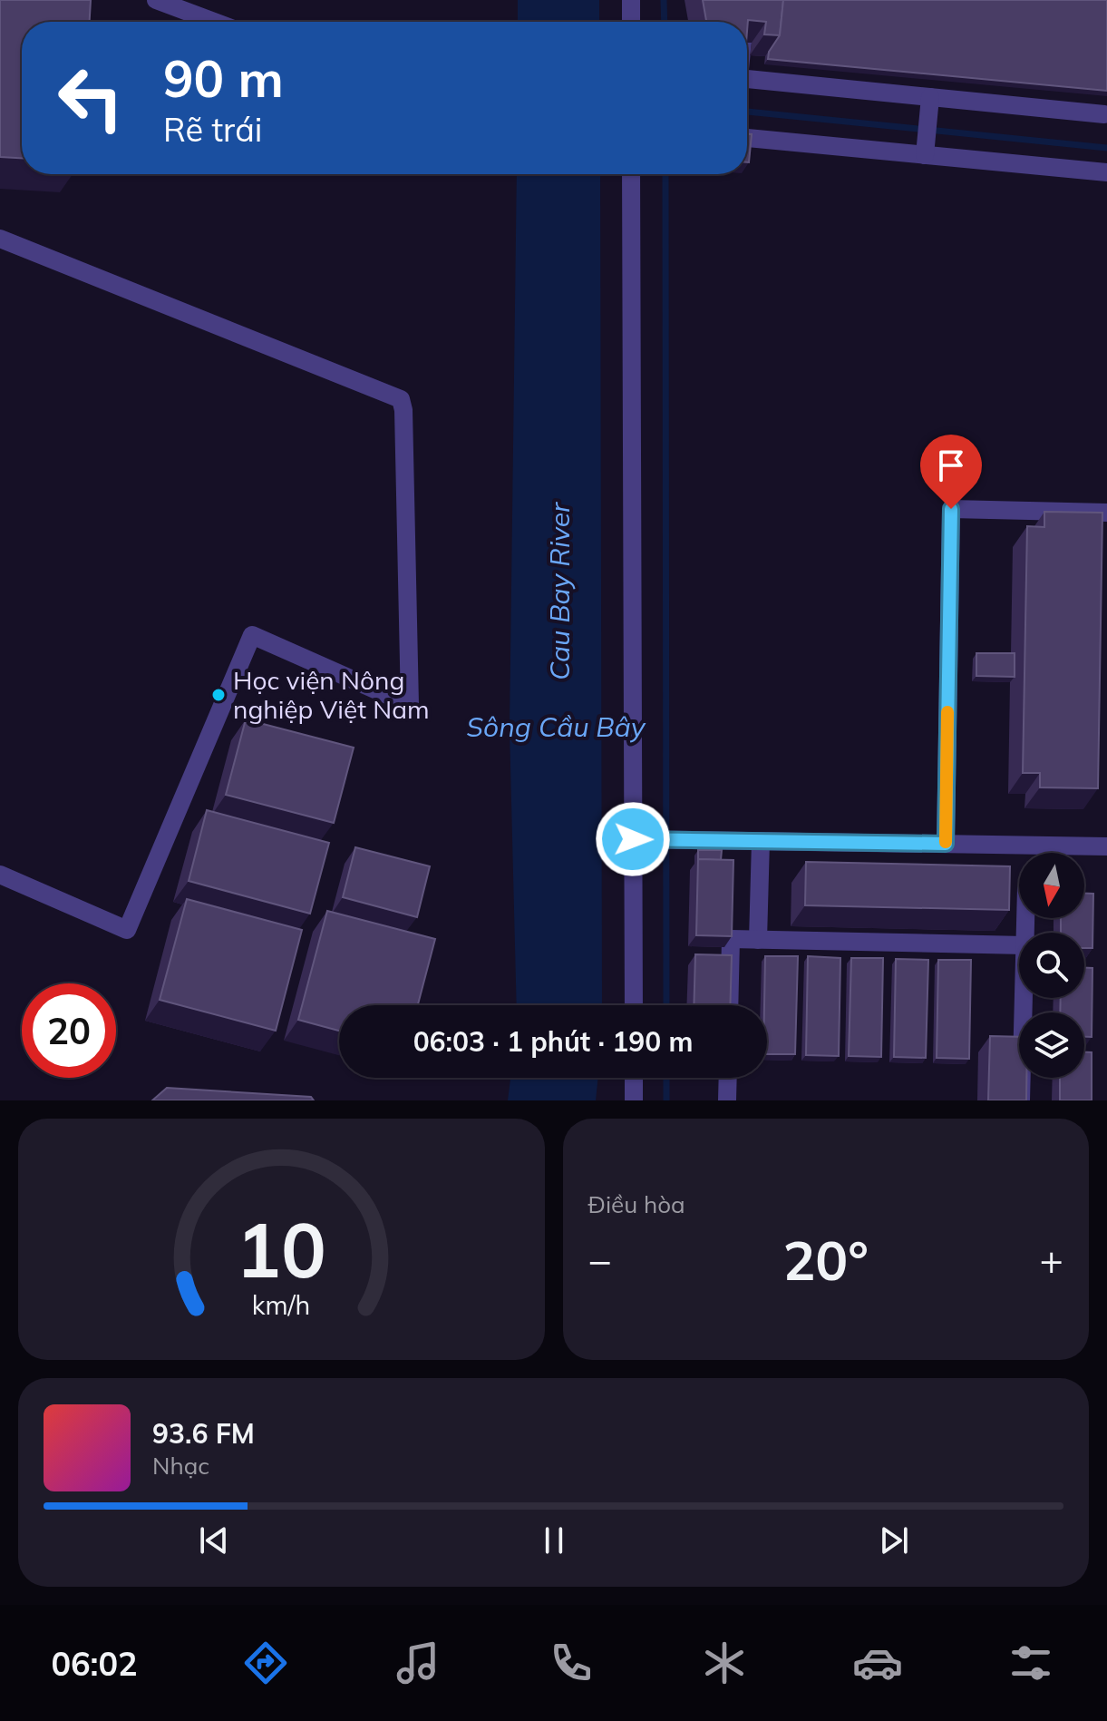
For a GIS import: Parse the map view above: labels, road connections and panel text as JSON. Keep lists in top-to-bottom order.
{
  "water": ["Cau Bay River", "Sông Cầu Bây"],
  "places": ["Học viện Nông nghiệp Việt Nam"],
  "north": "bottom",
  "page": {
    "turn": ["90 m", "Rẽ trái"],
    "limit": "20",
    "trip": "06:03 · 1 phút · 190 m",
    "tile": "Điều hòa",
    "heat": ["−", "20°", "+"],
    "song": ["93.6 FM", "Nhạc"],
    "tabs": "06:02",
    "gauge": ["10", "km/h"]
  }
}
